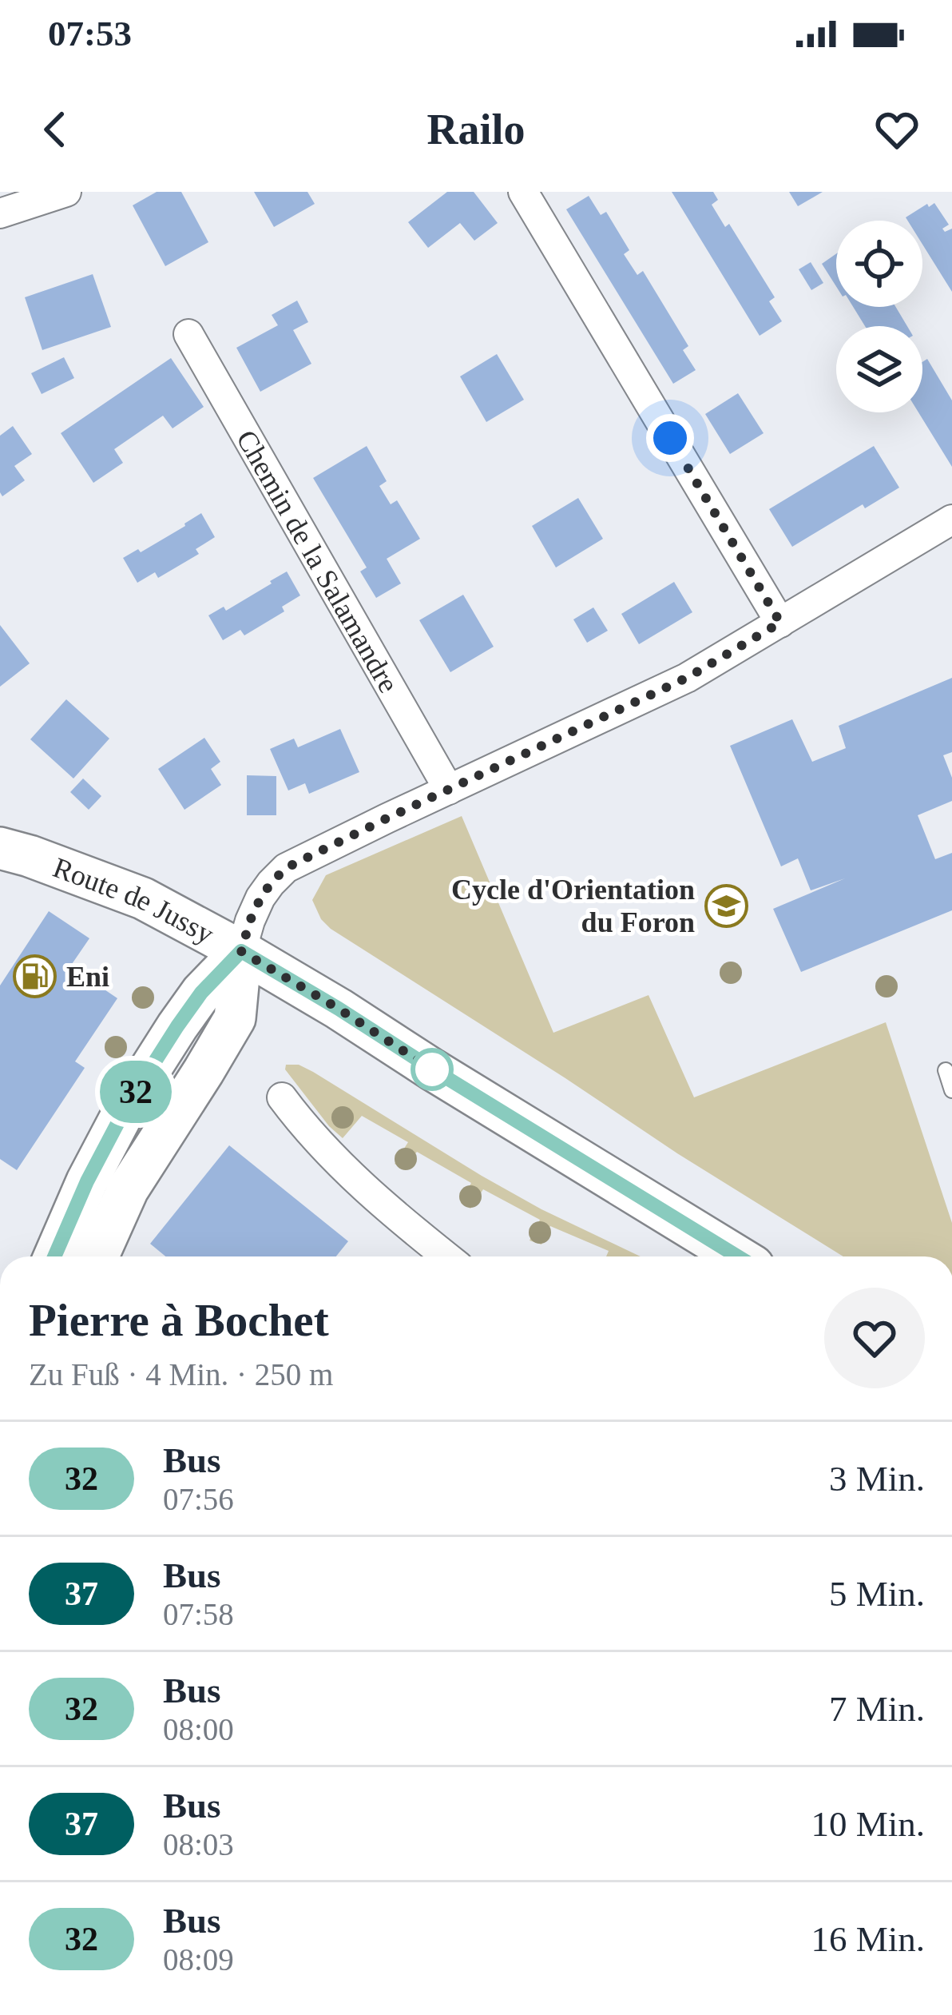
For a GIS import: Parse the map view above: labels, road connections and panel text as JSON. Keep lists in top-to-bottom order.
{
  "streets": {
    "main road": ["Route de Jussy"],
    "street": ["Chemin de la Salamandre"]
  },
  "places": {
    "school or university": ["Cycle d'Orientation du Foron"],
    "fuel station": ["Eni"]
  },
  "lines": ["bus line 32"],
  "page": {
    "status": "07:53",
    "header": "Railo",
    "on_map": "32",
    "heading": ["Pierre à Bochet", "Zu Fuß · 4 Min. · 250 m"],
    "list": [
      {
        "mark": "32",
        "name": "Bus",
        "note": "07:56",
        "value": "3 Min."
      },
      {
        "mark": "37",
        "name": "Bus",
        "note": "07:58",
        "value": "5 Min."
      },
      {
        "mark": "32",
        "name": "Bus",
        "note": "08:00",
        "value": "7 Min."
      },
      {
        "mark": "37",
        "name": "Bus",
        "note": "08:03",
        "value": "10 Min."
      },
      {
        "mark": "32",
        "name": "Bus",
        "note": "08:09",
        "value": "16 Min."
      }
    ]
  }
}
